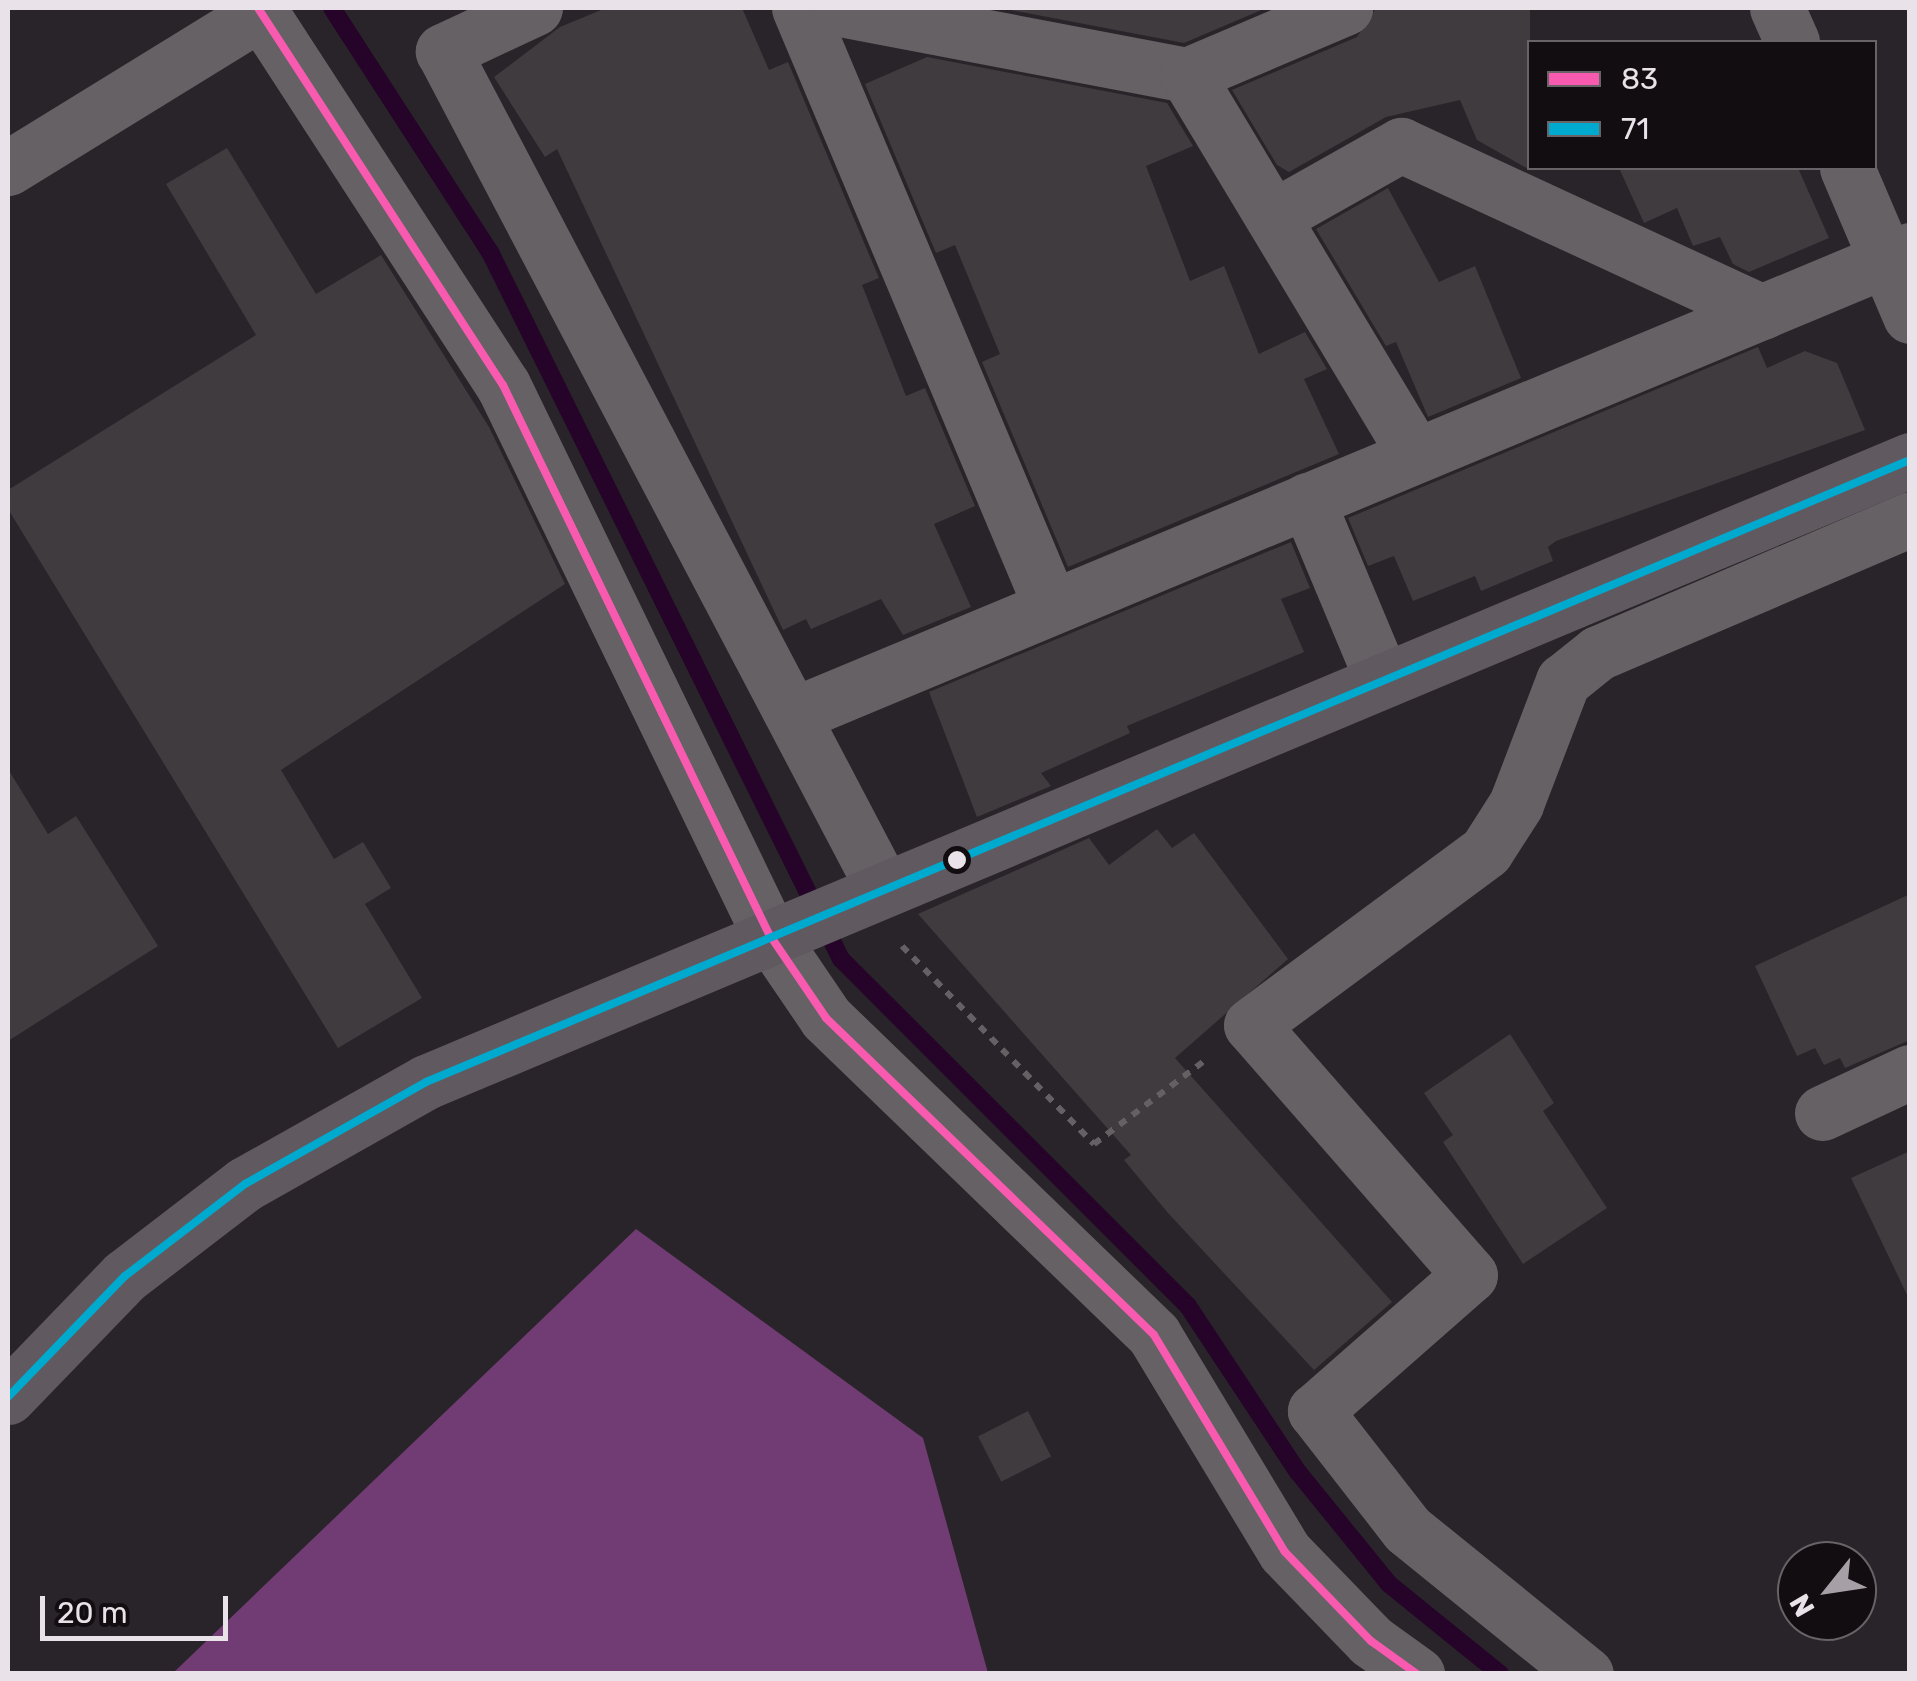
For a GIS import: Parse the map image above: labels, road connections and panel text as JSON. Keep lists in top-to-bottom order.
{
  "lines": ["transit line 83", "transit line 71"],
  "legend": ["83", "71"],
  "scale_bar": "20 m",
  "north": "bottom left"
}
